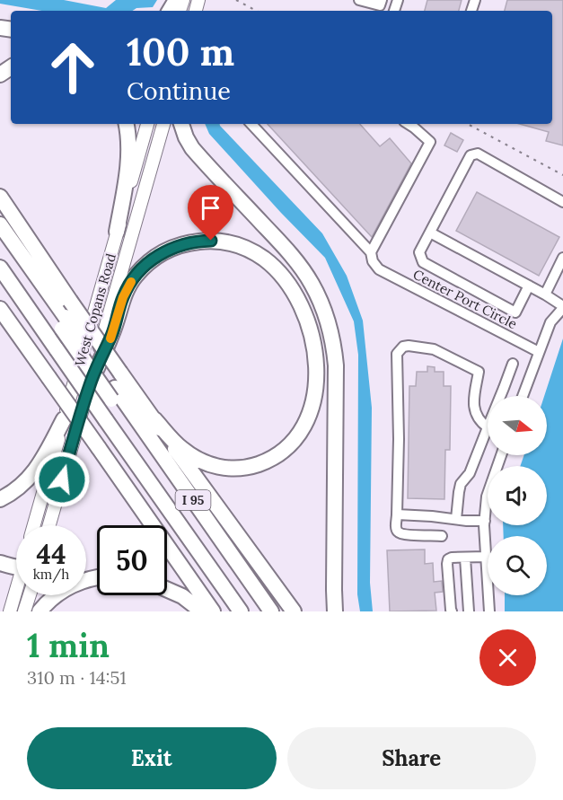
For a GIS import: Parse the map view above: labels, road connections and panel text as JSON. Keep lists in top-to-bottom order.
{
  "streets": {
    "highway": ["I 95"],
    "main road": ["West Copans Road"],
    "street": ["Center Port Circle"]
  },
  "north": "right",
  "page": {
    "turn": ["100 m", "Continue"],
    "speed": "44 km/h",
    "limit": "50",
    "heading": ["1 min", "310 m · 14:51"],
    "buttons": ["Exit", "Share"]
  }
}
